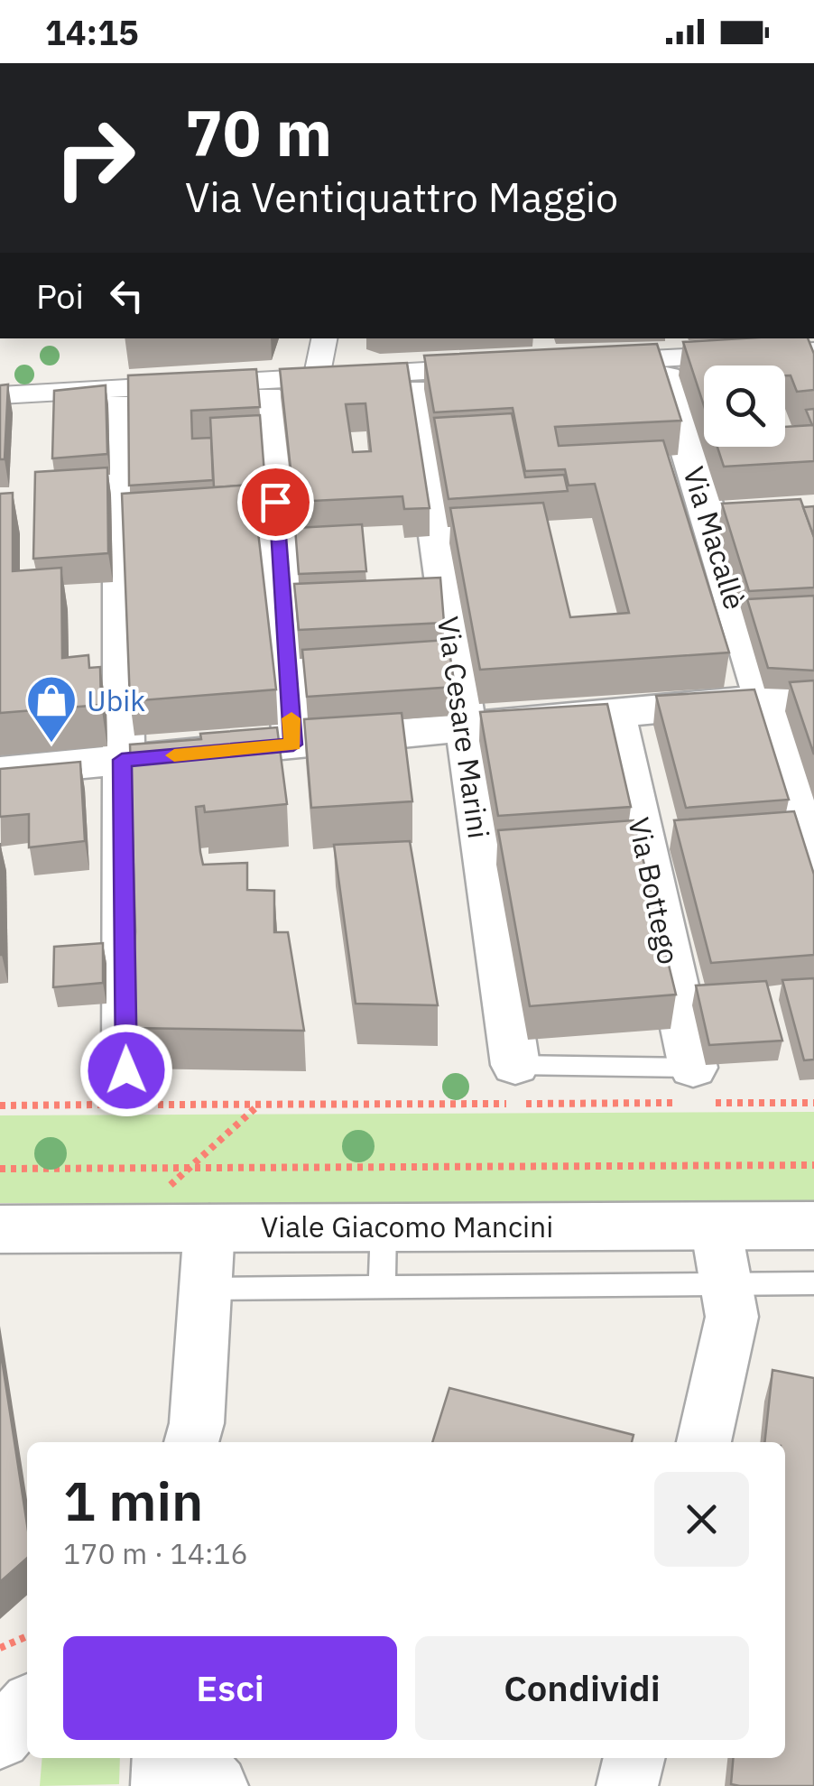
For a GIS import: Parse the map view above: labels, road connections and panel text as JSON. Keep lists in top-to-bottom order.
{
  "streets": {
    "street": [
      "Via Macallè",
      "Via Cesare Marini",
      "Via Bottego",
      "Viale Giacomo Mancini"
    ]
  },
  "places": {
    "shop": ["Ubik"]
  },
  "page": {
    "status": "14:15",
    "turn": ["70 m", "Via Ventiquattro Maggio"],
    "then": "Poi",
    "heading": ["1 min", "170 m · 14:16"],
    "buttons": ["Esci", "Condividi"]
  }
}
